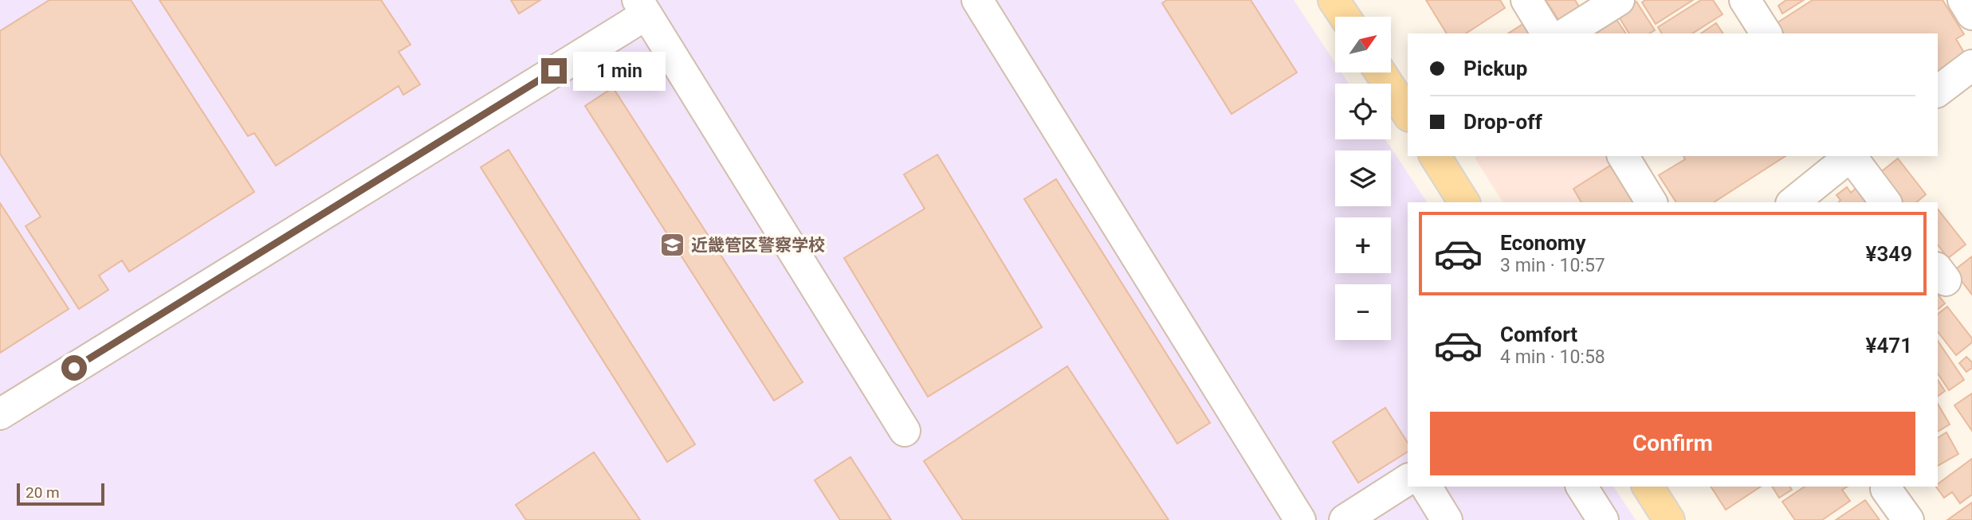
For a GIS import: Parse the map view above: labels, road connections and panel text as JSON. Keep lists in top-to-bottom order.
{
  "places": {
    "school or university": ["近畿管区警察学校"]
  },
  "scale_bar": "20 m",
  "north": "top right",
  "page": {
    "map_buttons": ["+", "−"],
    "banner": ["Pickup", "Drop-off"],
    "bubble": "1 min",
    "list": [
      {
        "name": "Economy",
        "note": "3 min · 10:57",
        "value": "¥349"
      },
      {
        "name": "Comfort",
        "note": "4 min · 10:58",
        "value": "¥471"
      }
    ],
    "buttons": "Confirm",
    "scale": "20 m"
  }
}
